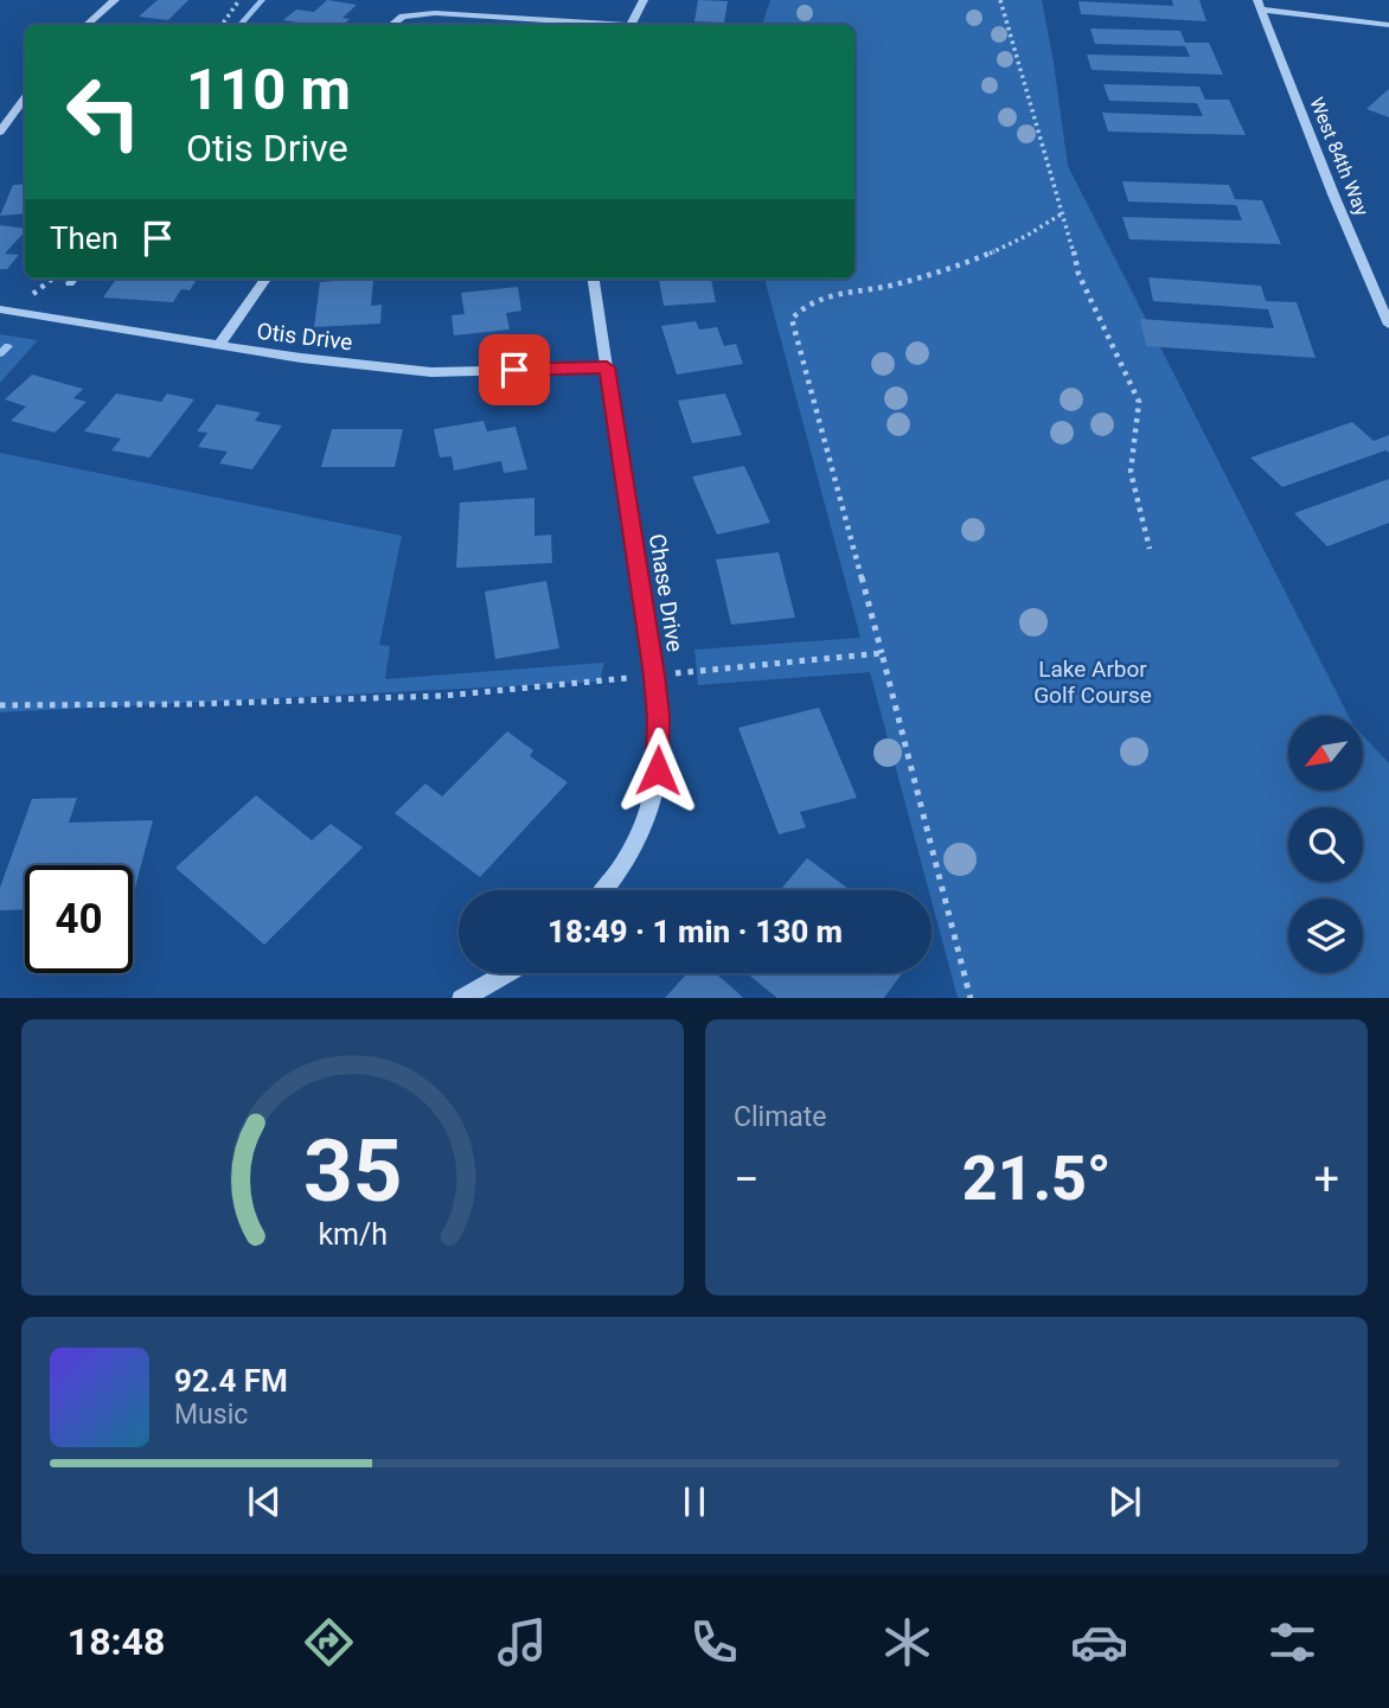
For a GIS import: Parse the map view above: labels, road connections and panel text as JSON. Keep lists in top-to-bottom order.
{
  "streets": {
    "street": ["West 84th Way", "Otis Drive", "Chase Drive"]
  },
  "crossings": [
    ["Otis Drive", "Chase Drive"]
  ],
  "parks": ["Lake Arbor Golf Course"],
  "north": "bottom left",
  "page": {
    "turn": ["110 m", "Otis Drive"],
    "then": "Then",
    "limit": "40",
    "trip": "18:49 · 1 min · 130 m",
    "tile": "Climate",
    "heat": ["−", "21.5°", "+"],
    "song": ["92.4 FM", "Music"],
    "tabs": "18:48",
    "gauge": ["35", "km/h"]
  }
}
